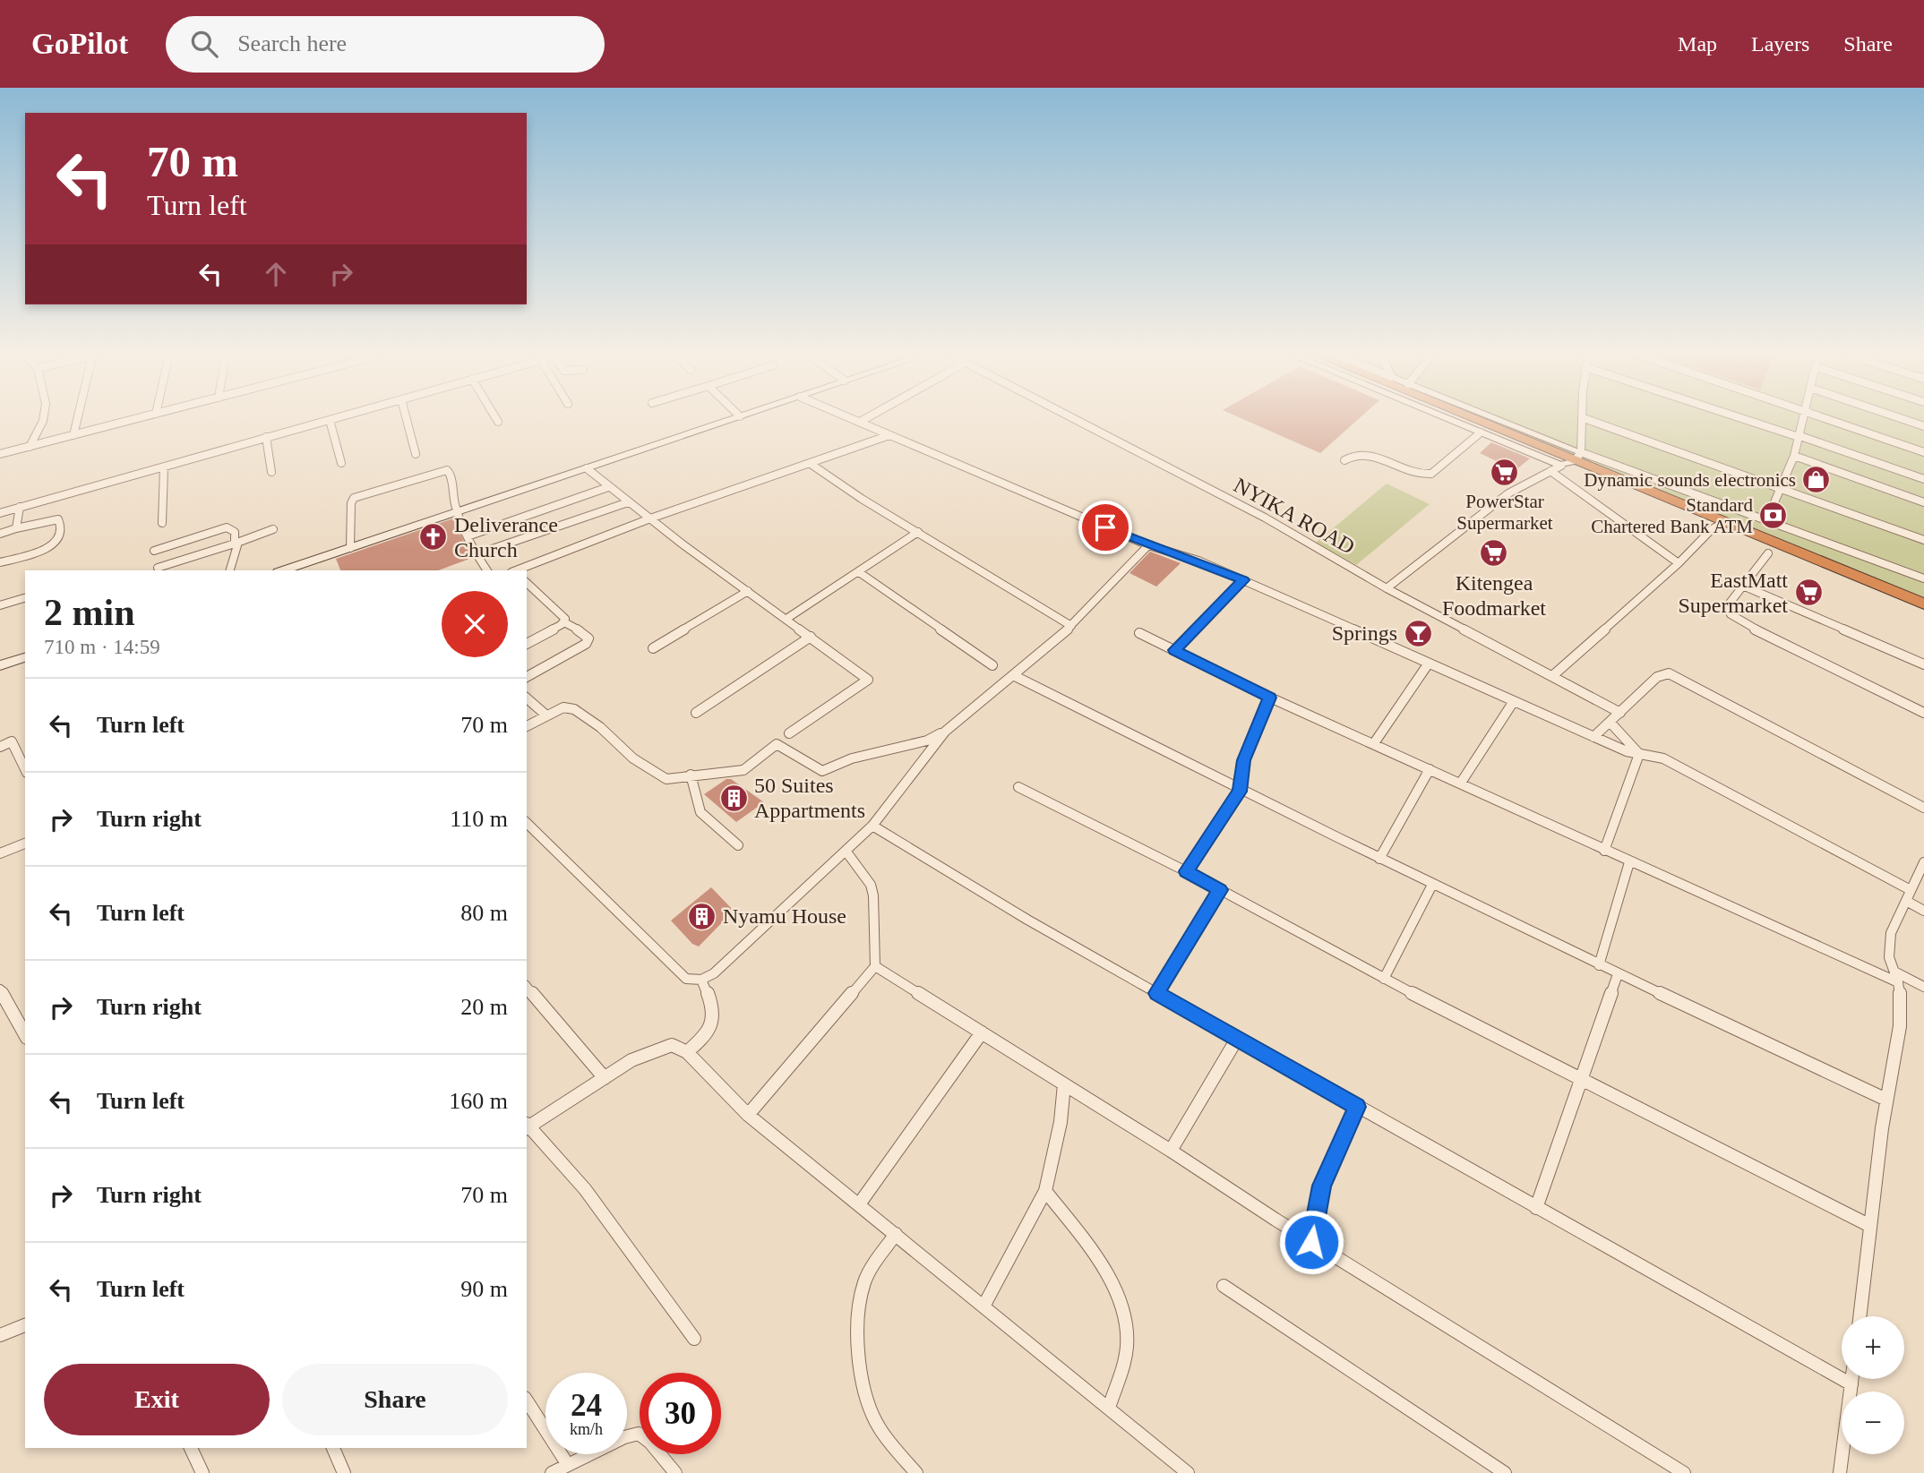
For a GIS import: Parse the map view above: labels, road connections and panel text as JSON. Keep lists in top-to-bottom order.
{
  "streets": {
    "street": ["NYIKA ROAD"]
  },
  "places": {
    "supermarket": ["PowerStar Supermarket", "Kitengea Foodmarket", "EastMatt Supermarket"],
    "shop": ["Dynamic sounds electronics"],
    "bank": ["Standard Chartered Bank ATM"],
    "church": ["Deliverance Church"],
    "bar": ["Springs"],
    "building": ["50 Suites Appartments", "Nyamu House"]
  },
  "page": {
    "header": "GoPilot",
    "search": "Search here",
    "nav": ["Map", "Layers", "Share"],
    "turn": ["70 m", "Turn left"],
    "heading": ["2 min", "710 m · 14:59"],
    "list": [
      {
        "name": "Turn left",
        "value": "70 m"
      },
      {
        "name": "Turn right",
        "value": "110 m"
      },
      {
        "name": "Turn left",
        "value": "80 m"
      },
      {
        "name": "Turn right",
        "value": "20 m"
      },
      {
        "name": "Turn left",
        "value": "160 m"
      },
      {
        "name": "Turn right",
        "value": "70 m"
      },
      {
        "name": "Turn left",
        "value": "90 m"
      }
    ],
    "map_buttons": ["+", "−"],
    "buttons": ["Exit", "Share"],
    "speed": "24 km/h",
    "limit": "30"
  }
}
